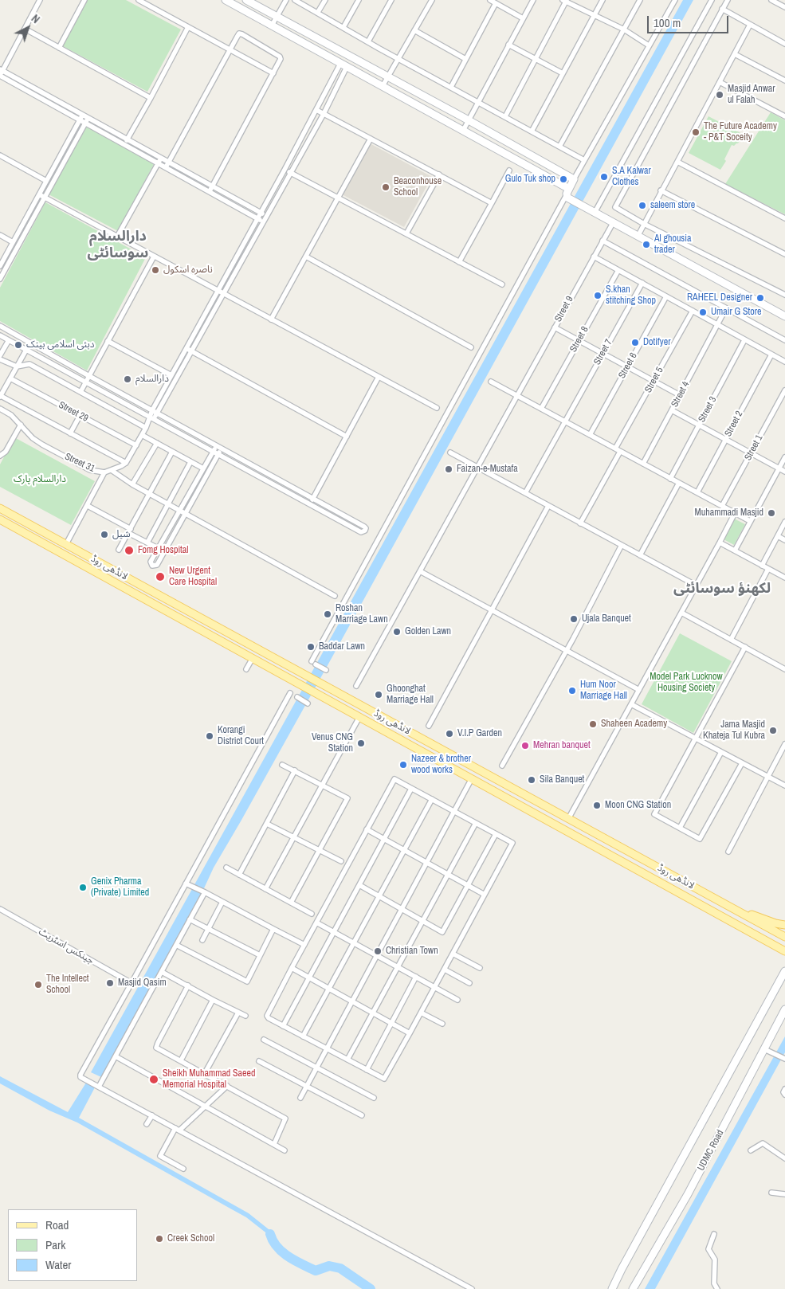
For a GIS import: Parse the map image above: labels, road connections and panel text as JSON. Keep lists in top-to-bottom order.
{
  "streets": {
    "main road": ["لانڈھی روڈ"],
    "street": [
      "Street 9",
      "Street 8",
      "Street 7",
      "Street 6",
      "Street 5",
      "Street 4",
      "Street 3",
      "Street 29",
      "Street 2",
      "Street 1",
      "Street 31",
      "جینکس اسٹریٹ",
      "UDMC Road"
    ]
  },
  "districts": ["دارالسلام سوسائٹی", "لکھنؤ سوسائٹی"],
  "parks": ["دارالسلام پارک", "Model Park Lucknow Housing Society"],
  "places": [
    "Masjid Anwar ul Falah",
    "The Future Academy - P&T Soceity",
    "S.A Kalwar Clothes",
    "Gulo Tuk shop",
    "Beaconhouse School",
    "saleem store",
    "Al ghousia trader",
    "ناصرہ اسکول",
    "S.khan stitching Shop",
    "RAHEEL Designer",
    "Umair G Store",
    "Dotifyer",
    "دبئی اسلامی بینک",
    "دارالسلام",
    "Faizan-e-Mustafa",
    "Muhammadi Masjid",
    "شیل",
    "Fomg Hospital",
    "New Urgent Care Hospital",
    "Roshan Marriage Lawn",
    "Ujala Banquet",
    "Golden Lawn",
    "Baddar Lawn",
    "Hum Noor Marriage Hall",
    "Ghoonghat Marriage Hall",
    "Shaheen Academy",
    "Jama Masjid Khateja Tul Kubra",
    "V.I.P Garden",
    "Korangi District Court",
    "Venus CNG Station",
    "Mehran banquet",
    "Nazeer & brother wood works",
    "Sila Banquet",
    "Moon CNG Station",
    "Genix Pharma (Private) Limited",
    "Christian Town",
    "Masjid Qasim",
    "The Intellect School",
    "Sheikh Muhammad Saeed Memorial Hospital",
    "Creek School"
  ],
  "legend": ["Road", "Park", "Water"],
  "scale_bar": "100 m",
  "north": "top right"
}
